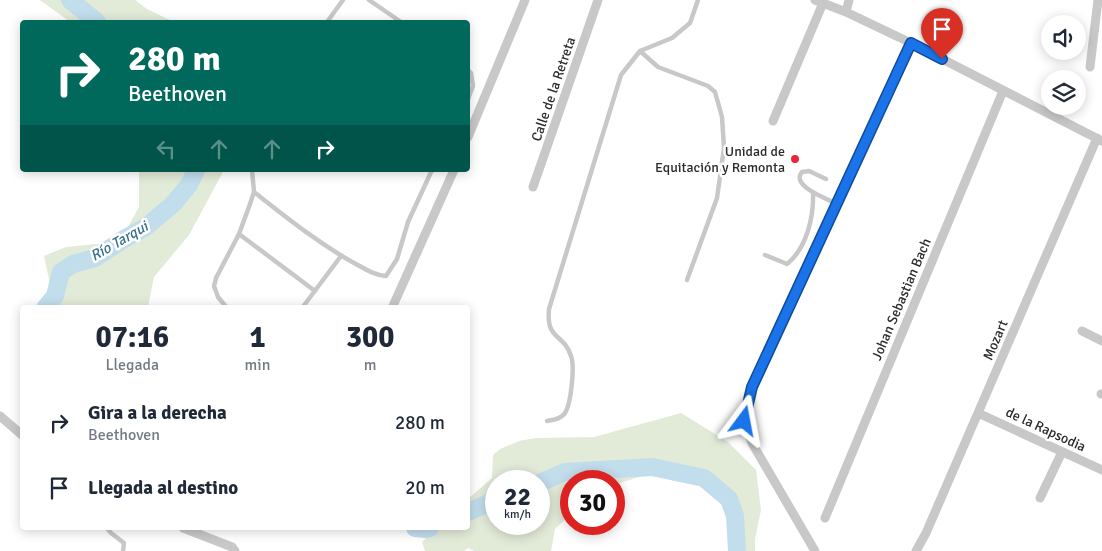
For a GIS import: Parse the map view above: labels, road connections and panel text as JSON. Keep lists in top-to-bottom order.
{
  "streets": {
    "street": [
      "Calle de la Retreta",
      "Johan Sebastian Bach",
      "Mozart",
      "de la Rapsodia"
    ]
  },
  "crossings": [
    ["Mozart", "de la Rapsodia"]
  ],
  "water": ["Río Tarqui"],
  "places": ["Unidad de Equitación y Remonta"],
  "page": {
    "turn": ["280 m", "Beethoven"],
    "eta": [
      "07:16",
      "Llegada",
      "1",
      "min",
      "300",
      "m"
    ],
    "list": [
      {
        "name": "Gira a la derecha",
        "note": "Beethoven",
        "value": "280 m"
      },
      {
        "name": "Llegada al destino",
        "value": "20 m"
      }
    ],
    "speed": "22 km/h",
    "limit": "30"
  }
}
